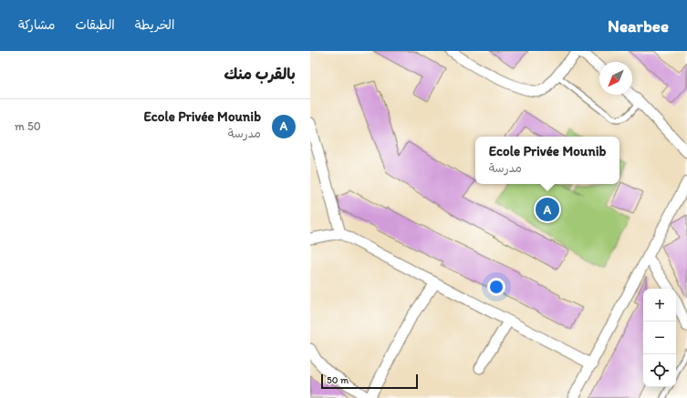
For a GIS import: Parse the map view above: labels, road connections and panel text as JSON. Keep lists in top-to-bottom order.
{
  "scale_bar": "50 m",
  "north": "bottom left",
  "page": {
    "header": "Nearbee",
    "nav": ["الخريطة", "الطبقات", "مشاركة"],
    "heading": "بالقرب منك",
    "list": [
      {
        "mark": "A",
        "name": "Ecole Privée Mounib",
        "note": "مدرسة",
        "value": "50 m"
      }
    ],
    "popup": ["Ecole Privée Mounib", "مدرسة"],
    "pins": "A",
    "map_buttons": ["+", "−"],
    "scale": "50 m"
  }
}
